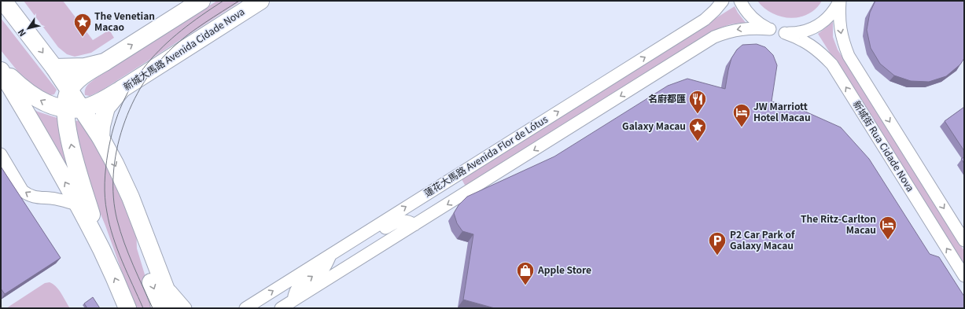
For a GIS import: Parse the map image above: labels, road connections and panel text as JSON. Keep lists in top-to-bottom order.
{
  "streets": {
    "main road": ["新城大馬路 Avenida Cidade Nova"],
    "street": ["新城街 Rua Cidade Nova", "蓮花大馬路 Avenida Flor de Lótus"]
  },
  "places": {
    "place": ["The Venetian Macao", "Galaxy Macau"],
    "restaurant": ["名廚都匯"],
    "hotel": ["JW Marriott Hotel Macau", "The Ritz-Carlton Macau"],
    "parking": ["P2 Car Park of Galaxy Macau"],
    "shop": ["Apple Store"]
  },
  "north": "bottom left"
}
